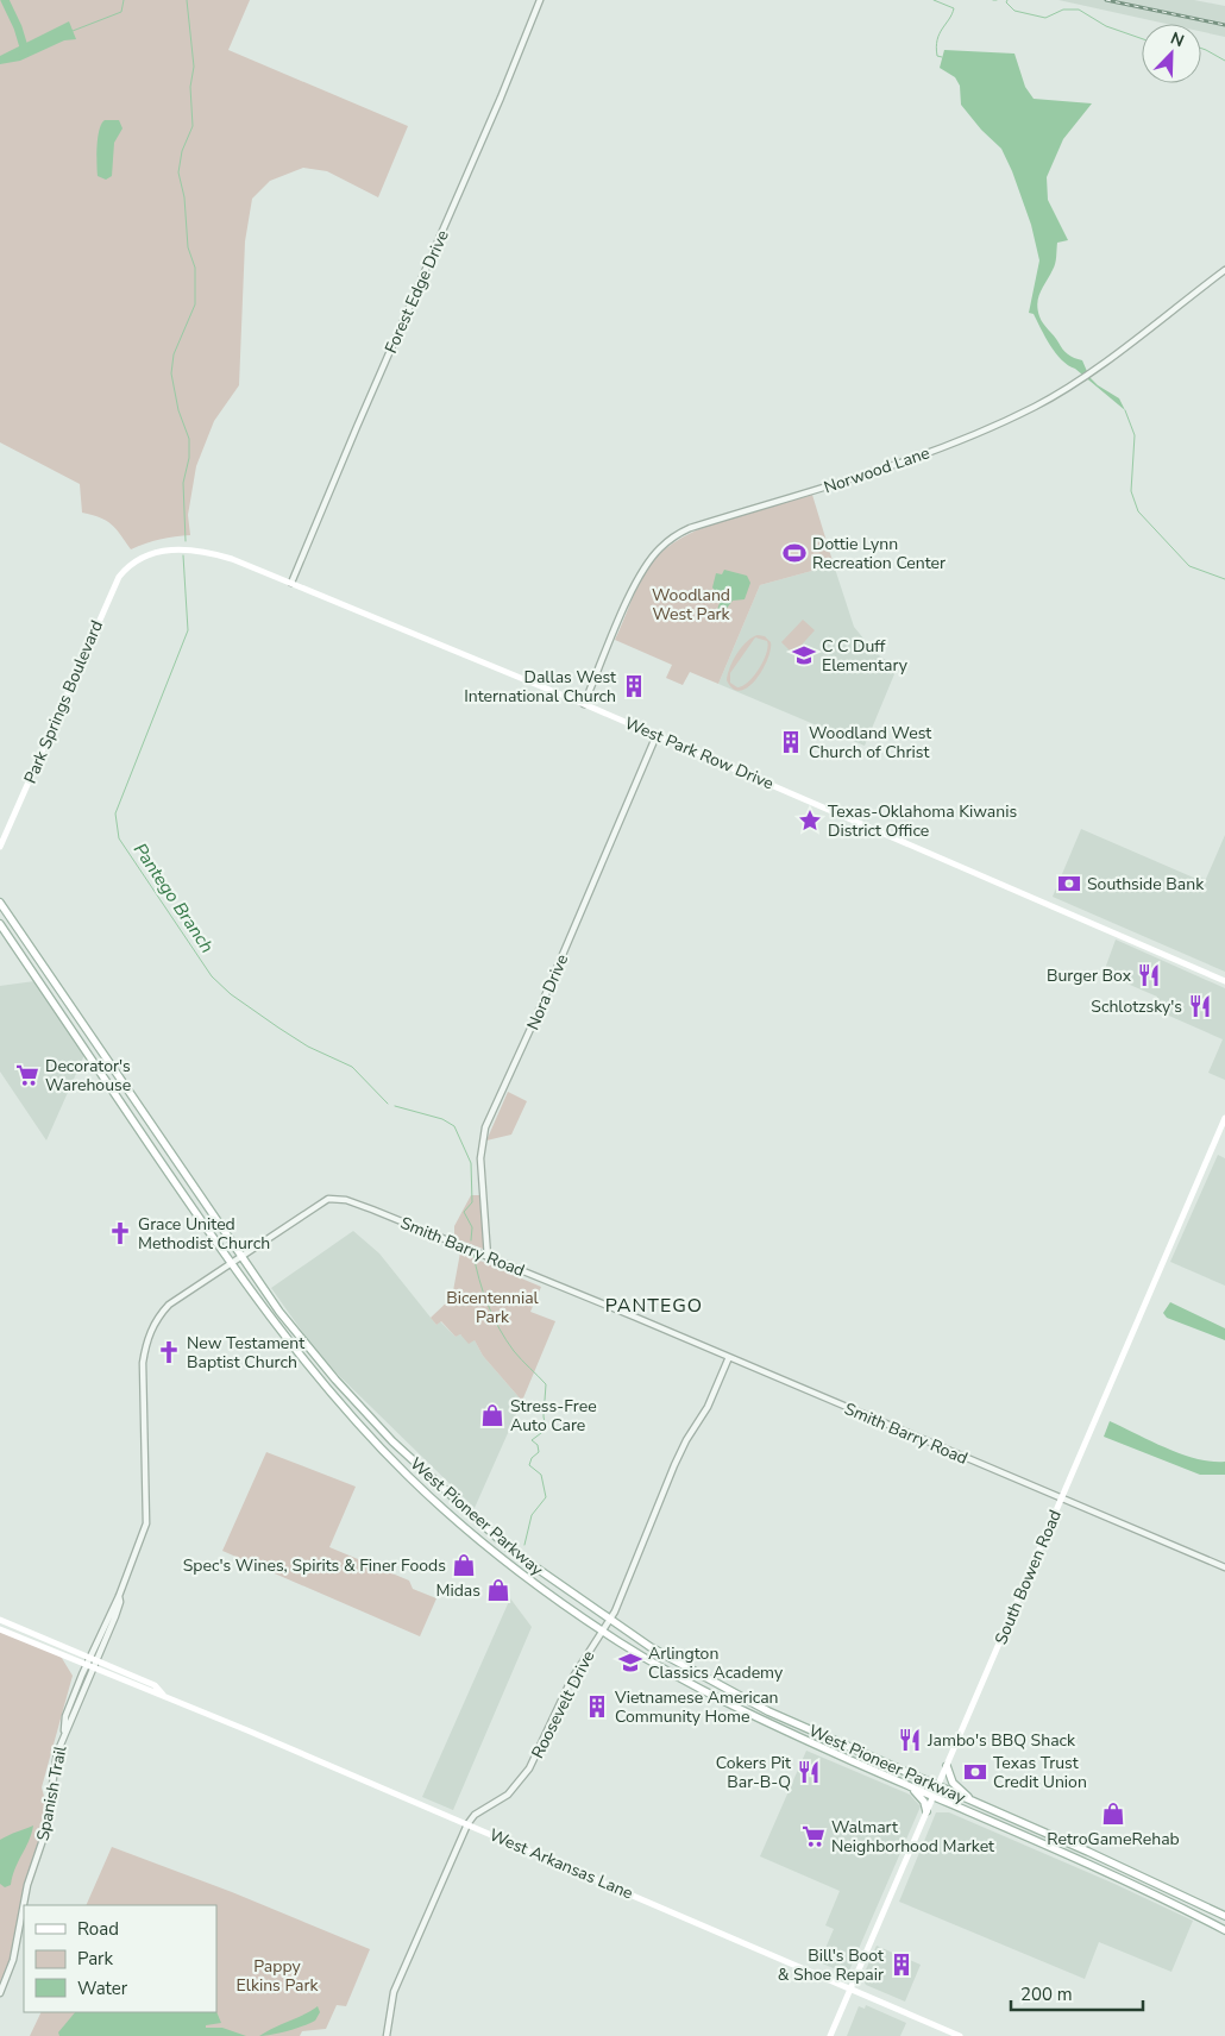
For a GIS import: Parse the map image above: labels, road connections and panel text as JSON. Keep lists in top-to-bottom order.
{
  "streets": {
    "main road": [
      "Park Springs Boulevard",
      "West Park Row Drive",
      "West Pioneer Parkway",
      "South Bowen Road",
      "West Arkansas Lane"
    ],
    "street": [
      "Forest Edge Drive",
      "Norwood Lane",
      "Nora Drive",
      "Smith Barry Road",
      "Roosevelt Drive",
      "Spanish Trail"
    ]
  },
  "crossings": [
    ["Forest Edge Drive", "West Park Row Drive"],
    ["Norwood Lane", "West Park Row Drive"],
    ["Park Springs Boulevard", "West Park Row Drive"],
    ["West Park Row Drive", "Nora Drive"],
    ["Nora Drive", "Smith Barry Road"],
    ["Smith Barry Road", "West Pioneer Parkway"],
    ["Smith Barry Road", "South Bowen Road"],
    ["Smith Barry Road", "Roosevelt Drive"],
    ["Smith Barry Road", "Spanish Trail"],
    ["West Pioneer Parkway", "South Bowen Road"],
    ["West Pioneer Parkway", "Roosevelt Drive"],
    ["South Bowen Road", "West Arkansas Lane"],
    ["Roosevelt Drive", "West Arkansas Lane"],
    ["Spanish Trail", "West Arkansas Lane"]
  ],
  "districts": ["PANTEGO"],
  "water": ["Pantego Branch"],
  "parks": ["Woodland West Park", "Bicentennial Park", "Pappy Elkins Park"],
  "places": {
    "sports": ["Dottie Lynn Recreation Center"],
    "school or university": ["C C Duff Elementary", "Arlington Classics Academy"],
    "building": [
      "Dallas West International Church",
      "Woodland West Church of Christ",
      "Vietnamese American Community Home",
      "Bill's Boot & Shoe Repair"
    ],
    "place": ["Texas-Oklahoma Kiwanis District Office"],
    "bank": ["Southside Bank", "Texas Trust Credit Union"],
    "restaurant": [
      "Burger Box",
      "Schlotzsky's",
      "Jambo's BBQ Shack",
      "Cokers Pit Bar-B-Q"
    ],
    "supermarket": ["Decorator's Warehouse", "Walmart Neighborhood Market"],
    "church": ["Grace United Methodist Church", "New Testament Baptist Church"],
    "shop": [
      "Stress-Free Auto Care",
      "Spec's Wines, Spirits & Finer Foods",
      "Midas",
      "RetroGameRehab"
    ]
  },
  "legend": ["Road", "Park", "Water"],
  "scale_bar": "200 m",
  "north": "top right"
}
